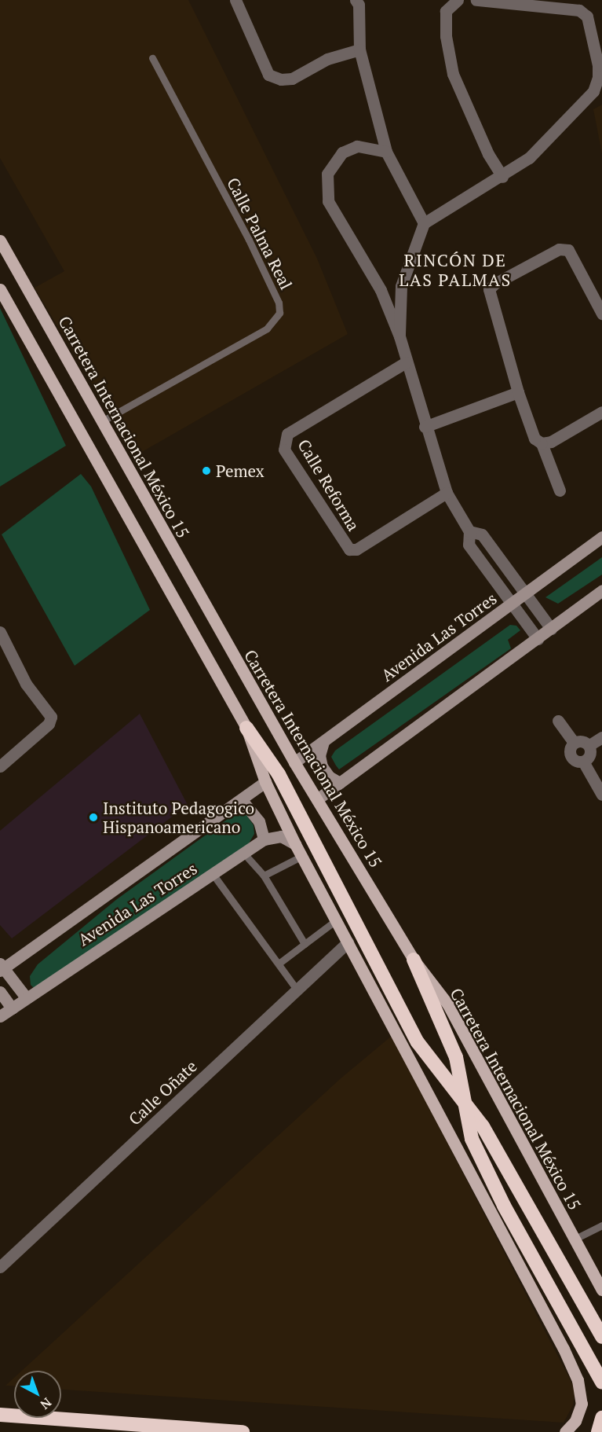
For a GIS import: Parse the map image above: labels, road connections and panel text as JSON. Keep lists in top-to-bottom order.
{
  "streets": {
    "main road": ["Carretera Internacional México 15"],
    "street": ["Calle Reforma", "Avenida Las Torres", "Calle Oñate"],
    "lane": ["Calle Palma Real"]
  },
  "crossings": [
    ["Calle Palma Real", "Carretera Internacional México 15"],
    ["Carretera Internacional México 15", "Avenida Las Torres"]
  ],
  "districts": ["RINCÓN DE LAS PALMAS"],
  "places": ["Pemex", "Instituto Pedagogico Hispanoamericano"],
  "north": "bottom right"
}
